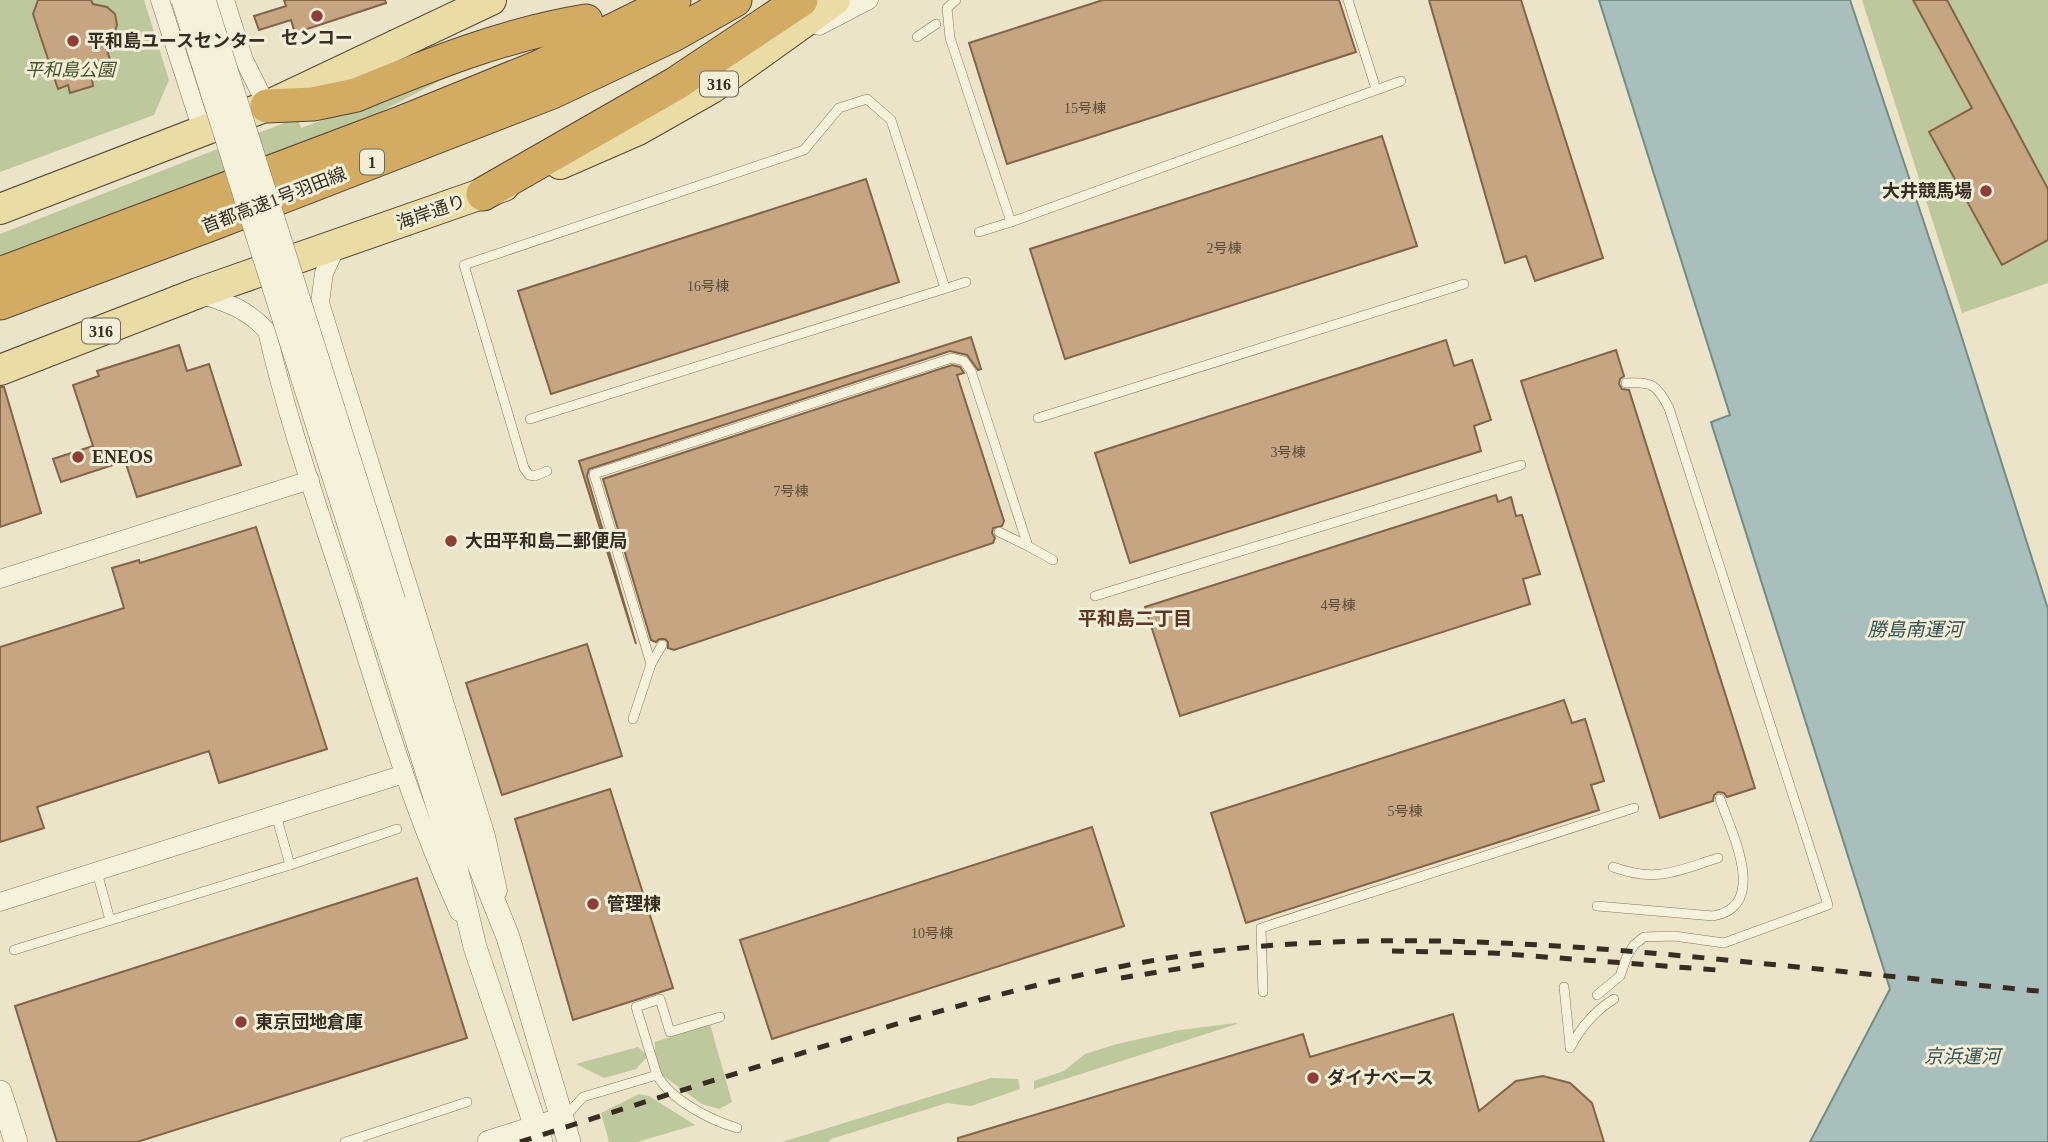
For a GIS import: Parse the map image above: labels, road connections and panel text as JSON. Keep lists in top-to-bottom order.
{
  "streets": {
    "highway": ["1", "首都高速1号羽田線"],
    "main road": ["316", "海岸通り"]
  },
  "districts": ["平和島二丁目"],
  "water": ["勝島南運河", "京浜運河"],
  "parks": ["平和島公園"],
  "places": [
    "センコー",
    "平和島ユースセンター",
    "大井競馬場",
    "ENEOS",
    "大田平和島二郵便局",
    "管理棟",
    "東京団地倉庫",
    "ダイナベース"
  ],
  "house_numbers": [
    "15号棟",
    "2号棟",
    "16号棟",
    "3号棟",
    "7号棟",
    "4号棟",
    "5号棟",
    "10号棟"
  ]
}
